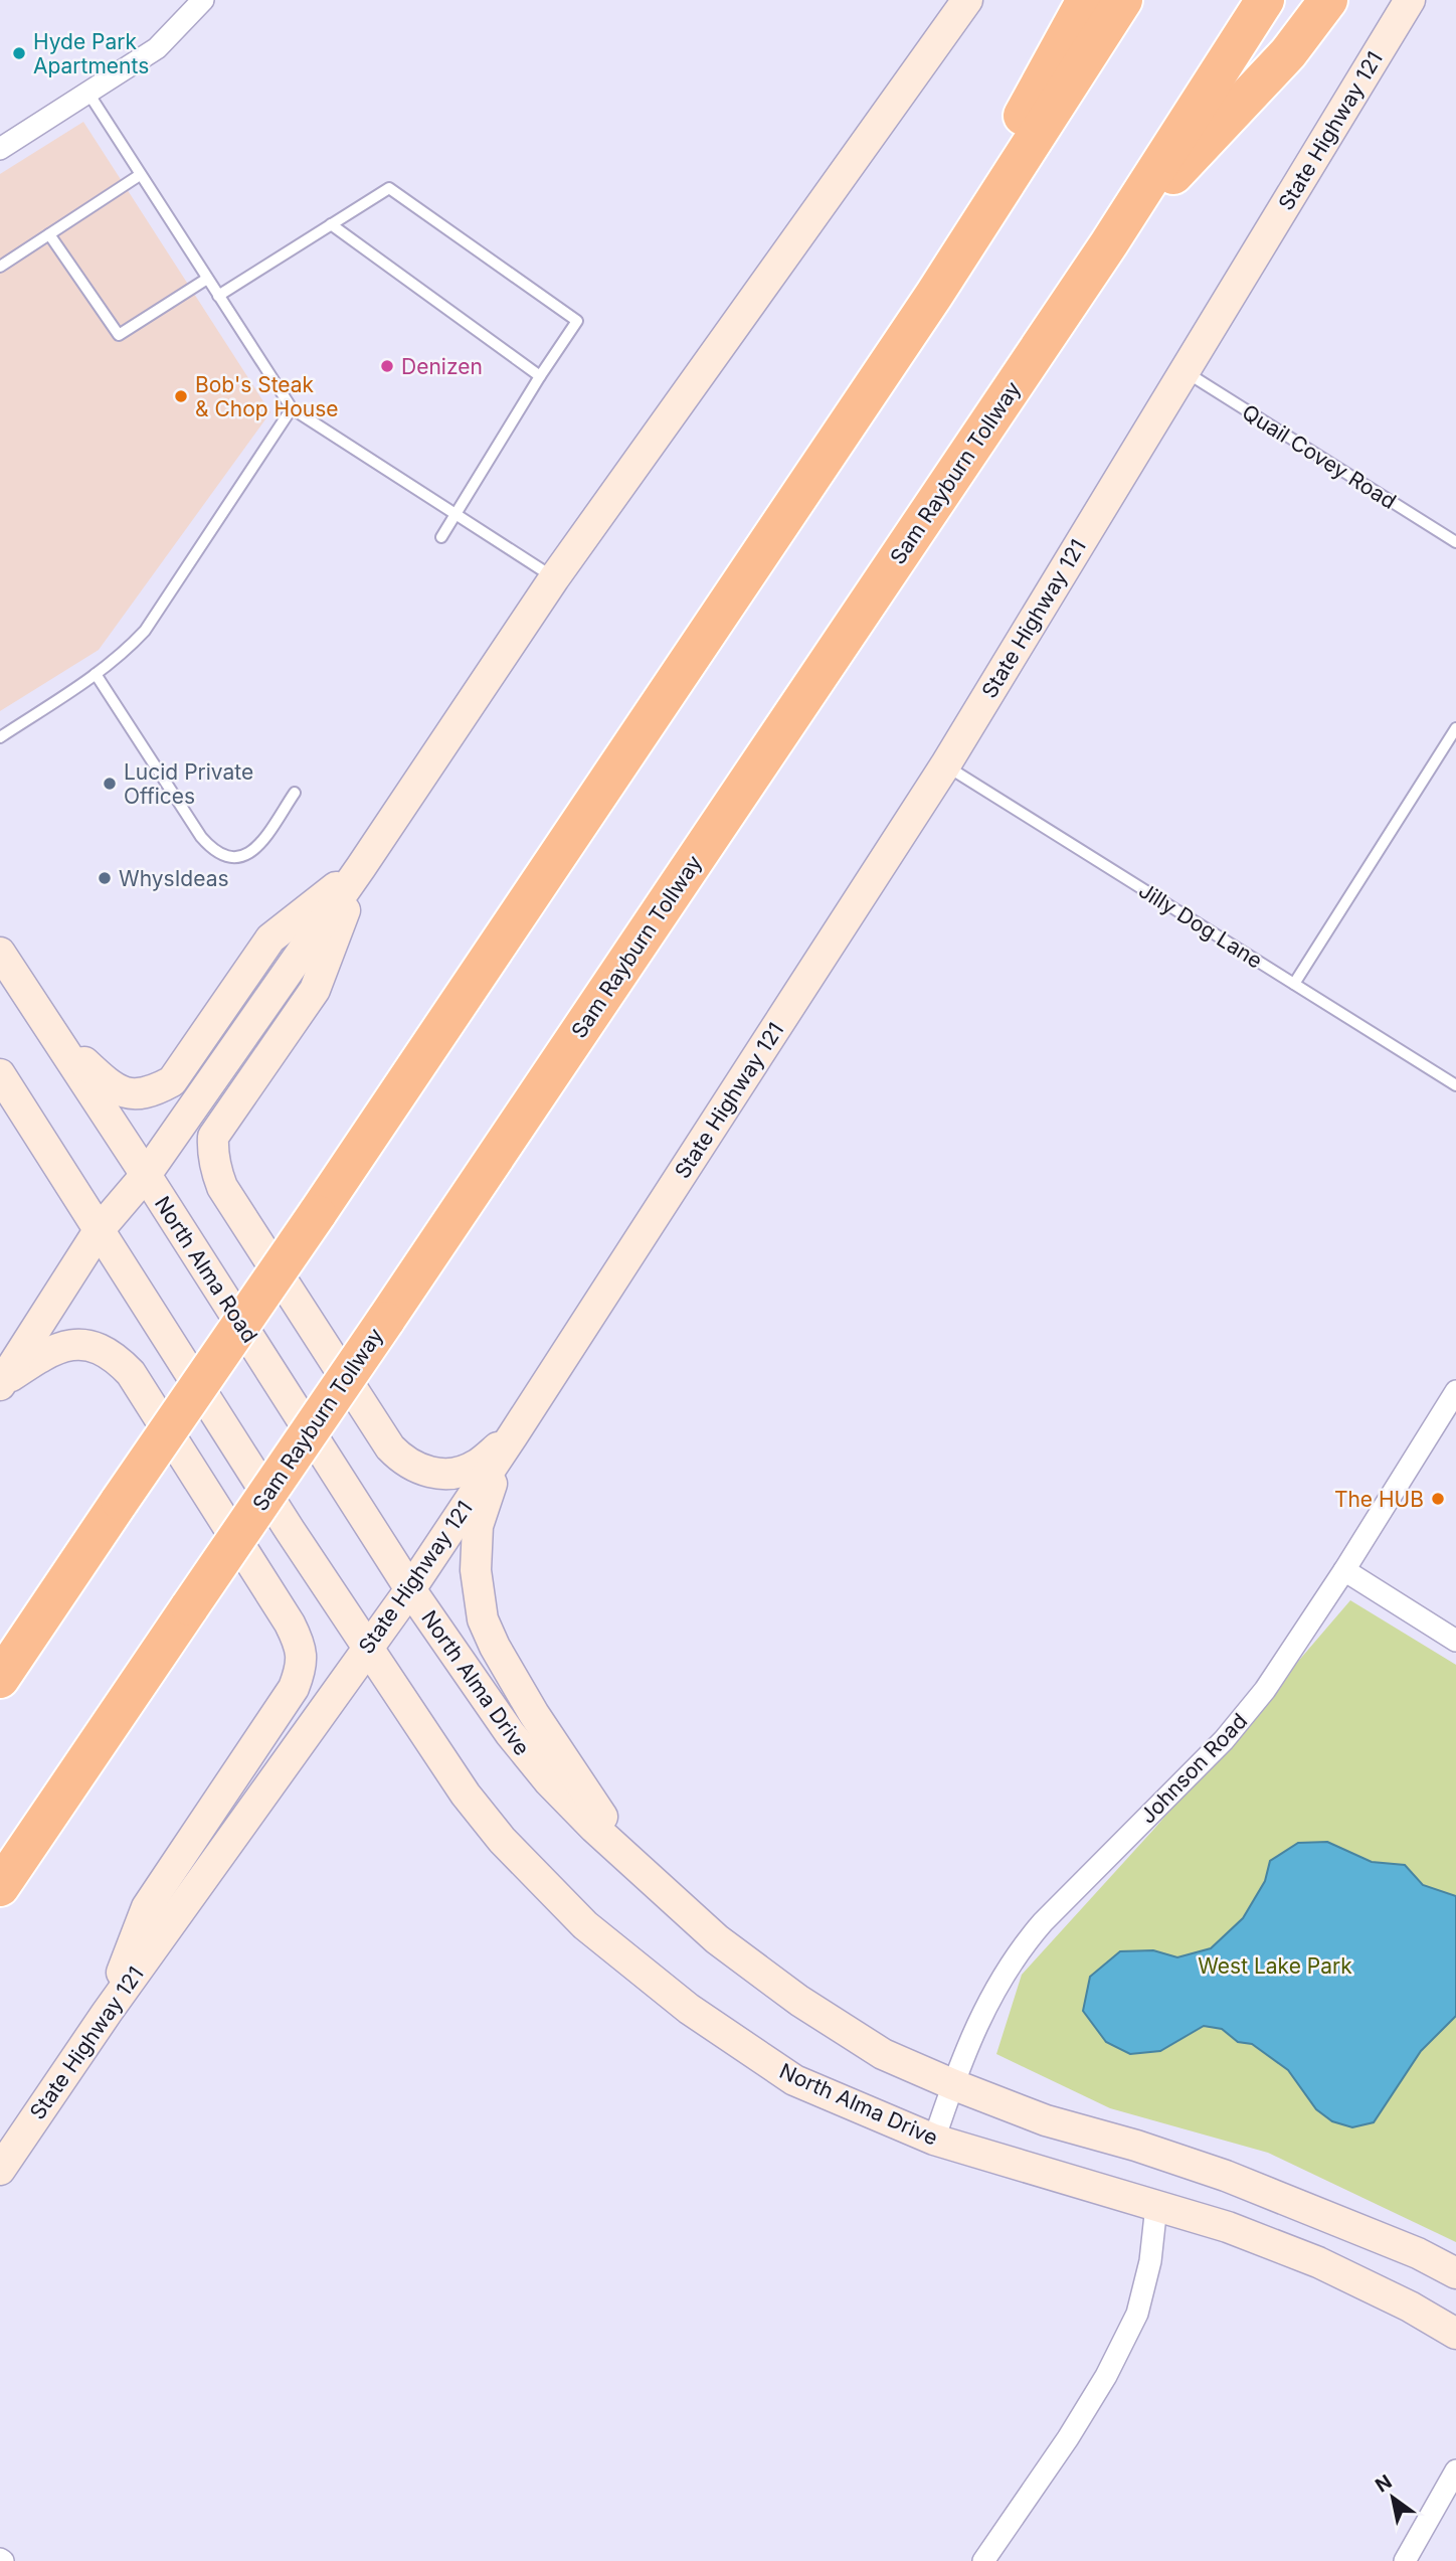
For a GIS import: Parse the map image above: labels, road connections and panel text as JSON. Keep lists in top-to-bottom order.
{
  "streets": {
    "highway": ["Sam Rayburn Tollway"],
    "main road": ["State Highway 121", "North Alma Road", "North Alma Drive"],
    "street": ["Johnson Road"],
    "lane": ["Quail Covey Road", "Jilly Dog Lane"]
  },
  "crossings": [
    ["State Highway 121", "Quail Covey Road"],
    ["State Highway 121", "Jilly Dog Lane"],
    ["State Highway 121", "North Alma Road"],
    ["State Highway 121", "North Alma Drive"],
    ["North Alma Road", "North Alma Drive"],
    ["North Alma Drive", "Johnson Road"]
  ],
  "parks": ["West Lake Park"],
  "places": [
    "Hyde Park Apartments",
    "Denizen",
    "Bob's Steak & Chop House",
    "Lucid Private Offices",
    "WhysIdeas",
    "The HUB"
  ],
  "north": "top left"
}
